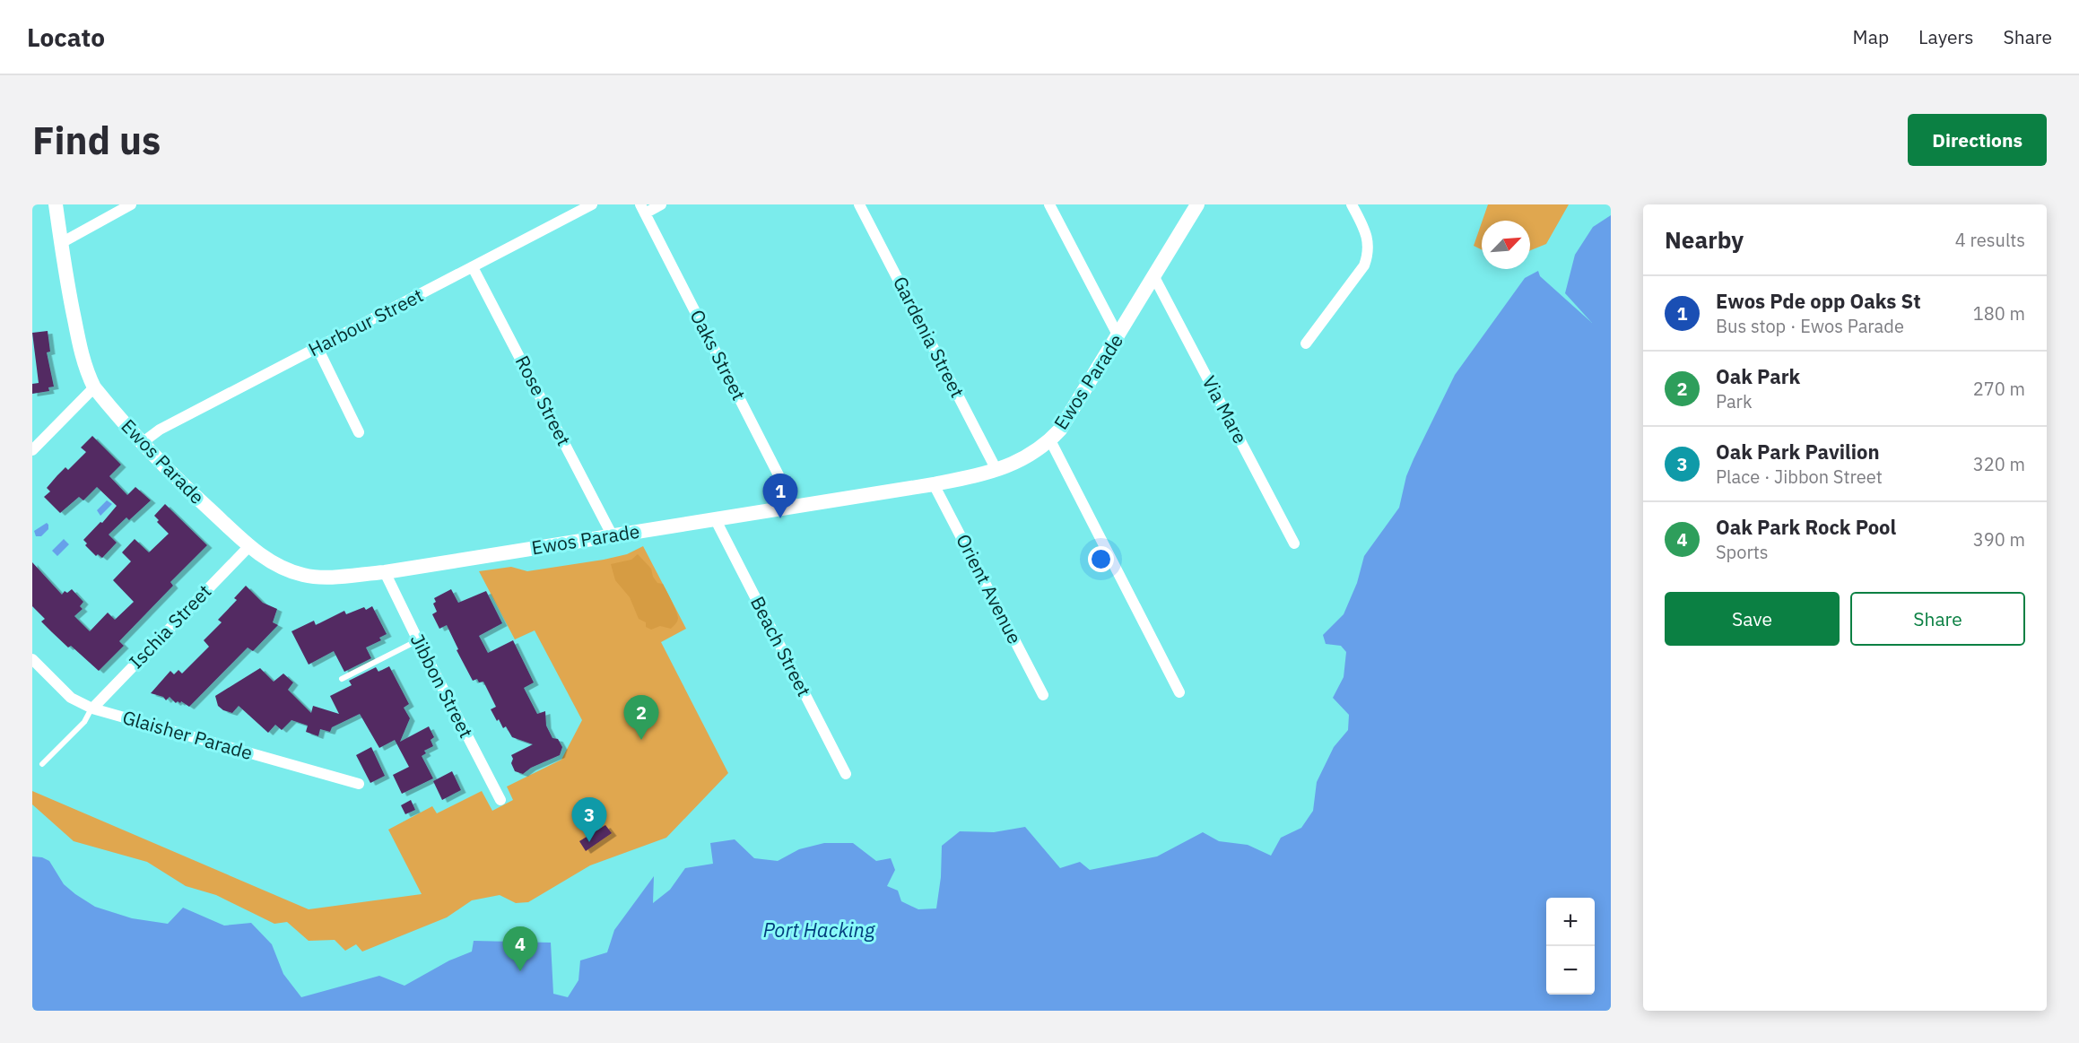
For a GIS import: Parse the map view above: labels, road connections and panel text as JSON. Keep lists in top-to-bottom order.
{
  "streets": {
    "street": [
      "Harbour Street",
      "Gardenia Street",
      "Oaks Street",
      "Ewos Parade",
      "Rose Street",
      "Via Mare",
      "Orient Avenue",
      "Ischia Street",
      "Beach Street",
      "Jibbon Street",
      "Glaisher Parade"
    ]
  },
  "crossings": [
    ["Harbour Street", "Ewos Parade"],
    ["Harbour Street", "Rose Street"],
    ["Gardenia Street", "Ewos Parade"],
    ["Oaks Street", "Ewos Parade"],
    ["Ewos Parade", "Rose Street"],
    ["Ewos Parade", "Via Mare"],
    ["Ewos Parade", "Orient Avenue"],
    ["Ewos Parade", "Ischia Street"],
    ["Ewos Parade", "Beach Street"],
    ["Ewos Parade", "Jibbon Street"],
    ["Ischia Street", "Glaisher Parade"]
  ],
  "water": ["Port Hacking"],
  "north": "top right",
  "page": {
    "header": "Locato",
    "nav": ["Map", "Layers", "Share"],
    "buttons": [
      "Directions",
      ["Save", "Share"]
    ],
    "title": "Find us",
    "heading": ["Nearby", "4 results"],
    "list": [
      {
        "mark": "1",
        "name": "Ewos Pde opp Oaks St",
        "note": "Bus stop · Ewos Parade",
        "value": "180 m"
      },
      {
        "mark": "2",
        "name": "Oak Park",
        "note": "Park",
        "value": "270 m"
      },
      {
        "mark": "3",
        "name": "Oak Park Pavilion",
        "note": "Place · Jibbon Street",
        "value": "320 m"
      },
      {
        "mark": "4",
        "name": "Oak Park Rock Pool",
        "note": "Sports",
        "value": "390 m"
      }
    ],
    "pins": [
      "1",
      "2",
      "3",
      "4"
    ],
    "map_buttons": ["+", "−"]
  }
}
